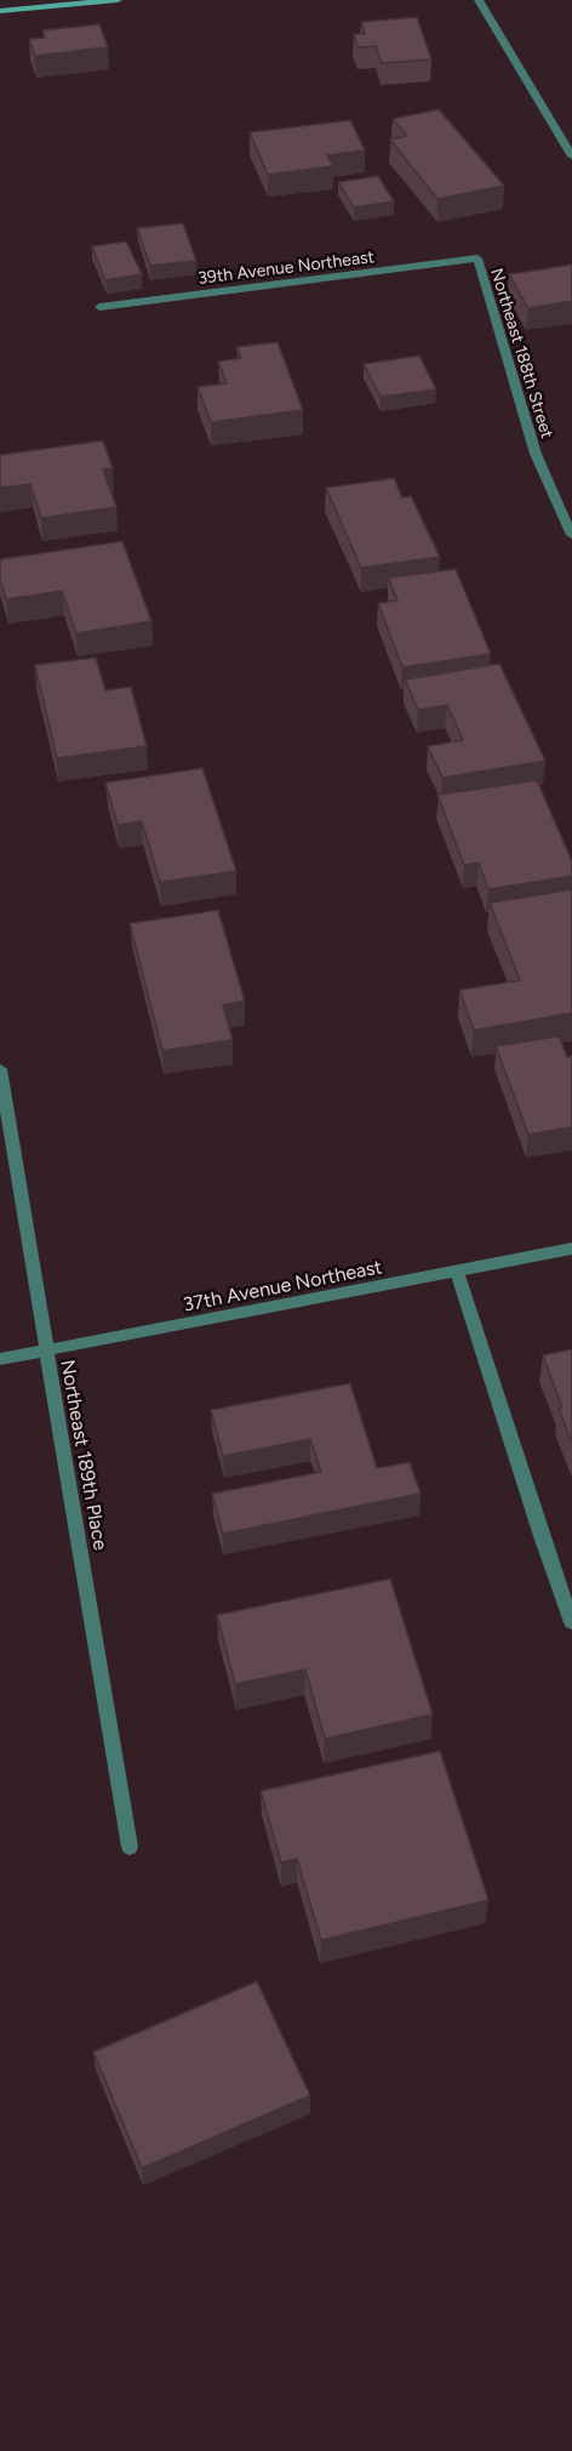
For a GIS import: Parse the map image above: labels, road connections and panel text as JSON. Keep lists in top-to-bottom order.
{
  "streets": {
    "street": [
      "39th Avenue Northeast",
      "Northeast 188th Street",
      "37th Avenue Northeast",
      "Northeast 189th Place"
    ]
  },
  "crossings": [
    ["39th Avenue Northeast", "Northeast 188th Street"],
    ["37th Avenue Northeast", "Northeast 189th Place"]
  ]
}
